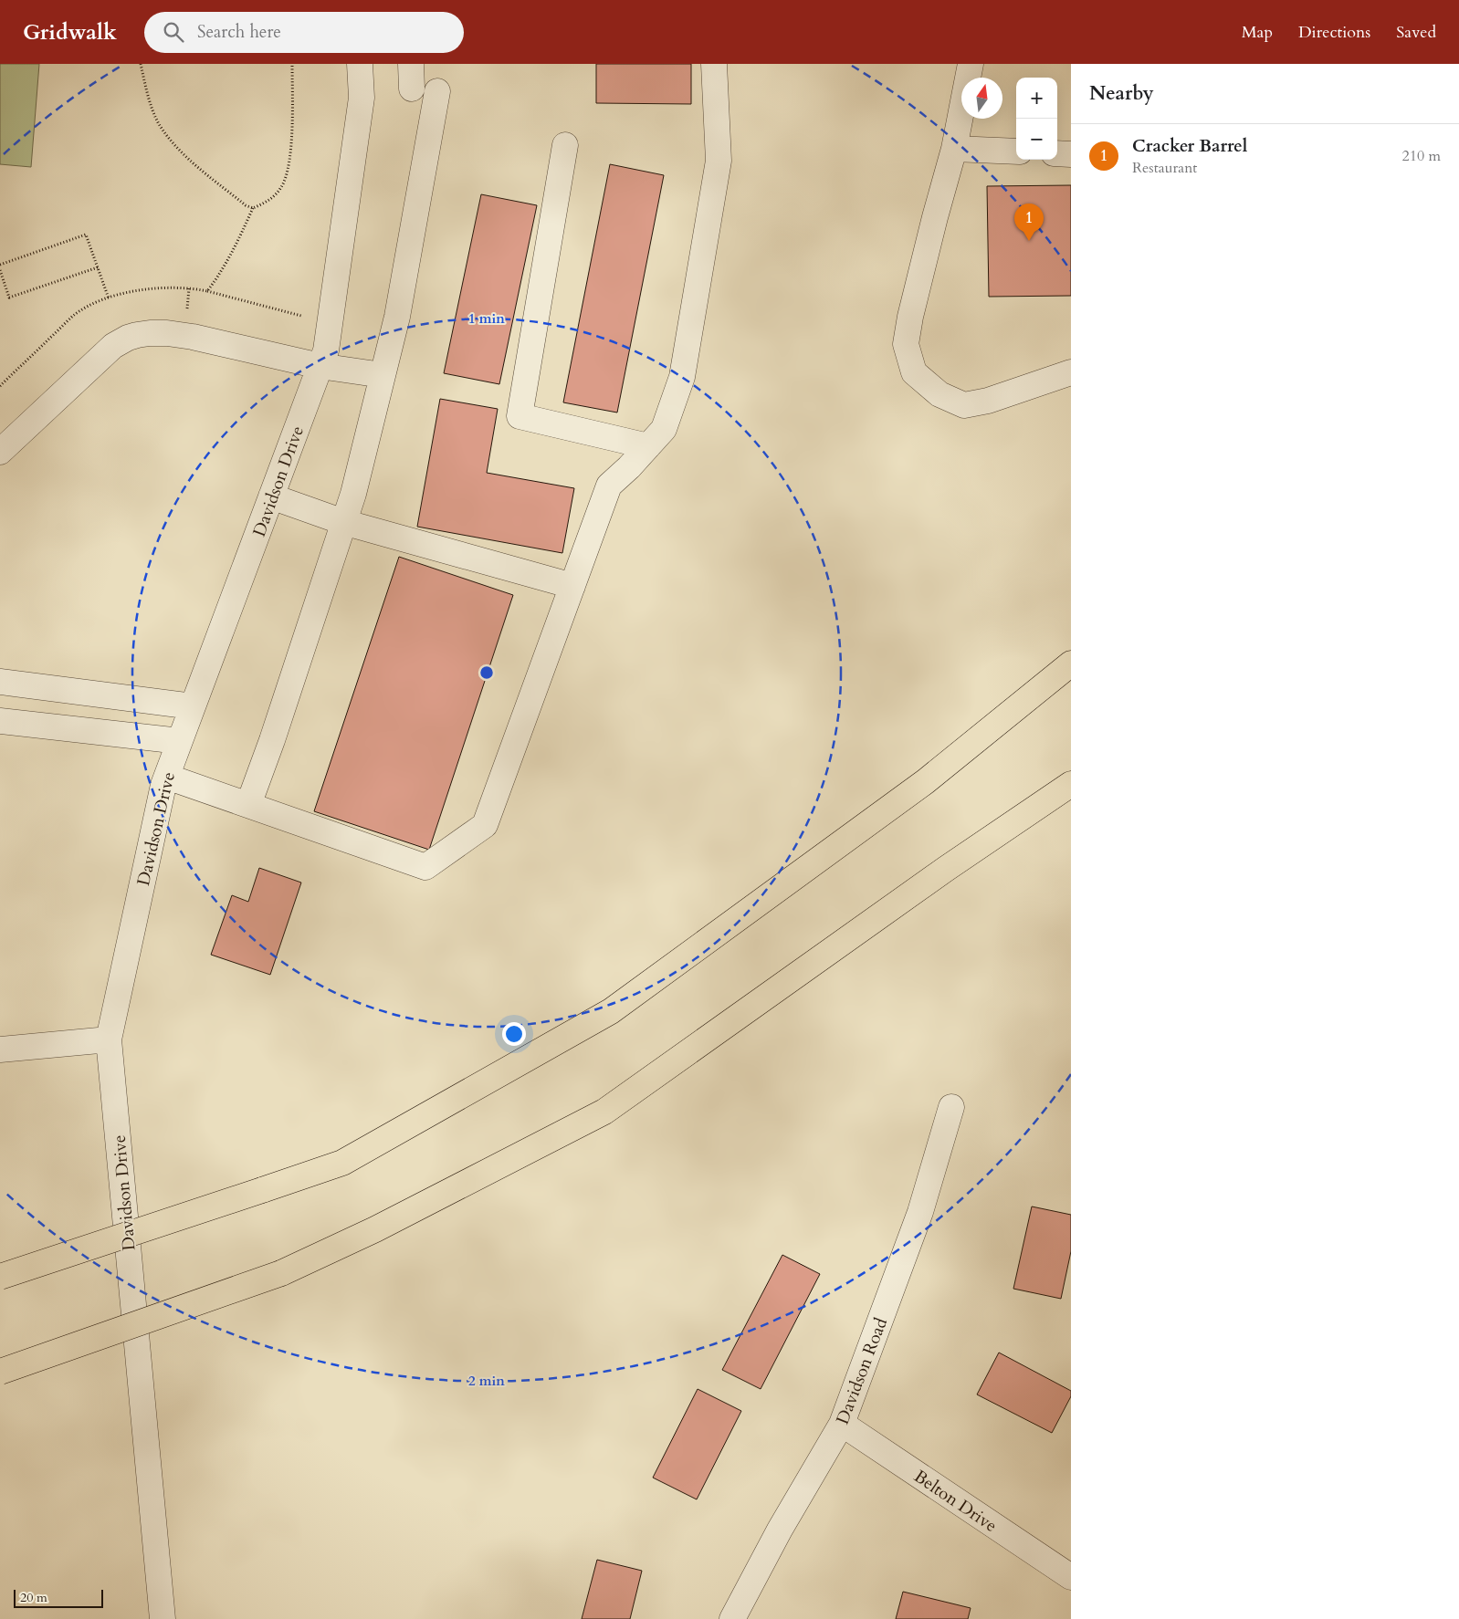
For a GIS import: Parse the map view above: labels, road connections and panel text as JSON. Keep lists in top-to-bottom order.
{
  "streets": {
    "street": ["Davidson Drive", "Davidson Road", "Belton Drive"]
  },
  "crossings": [
    ["Davidson Road", "Belton Drive"]
  ],
  "scale_bar": "20 m",
  "north": "top",
  "page": {
    "header": "Gridwalk",
    "search": "Search here",
    "nav": ["Map", "Directions", "Saved"],
    "heading": "Nearby",
    "map_buttons": ["+", "−"],
    "list": [
      {
        "mark": "1",
        "name": "Cracker Barrel",
        "note": "Restaurant",
        "value": "210 m"
      }
    ],
    "pins": "1",
    "scale": "20 m"
  },
  "rings": ["1 min", "2 min"]
}
